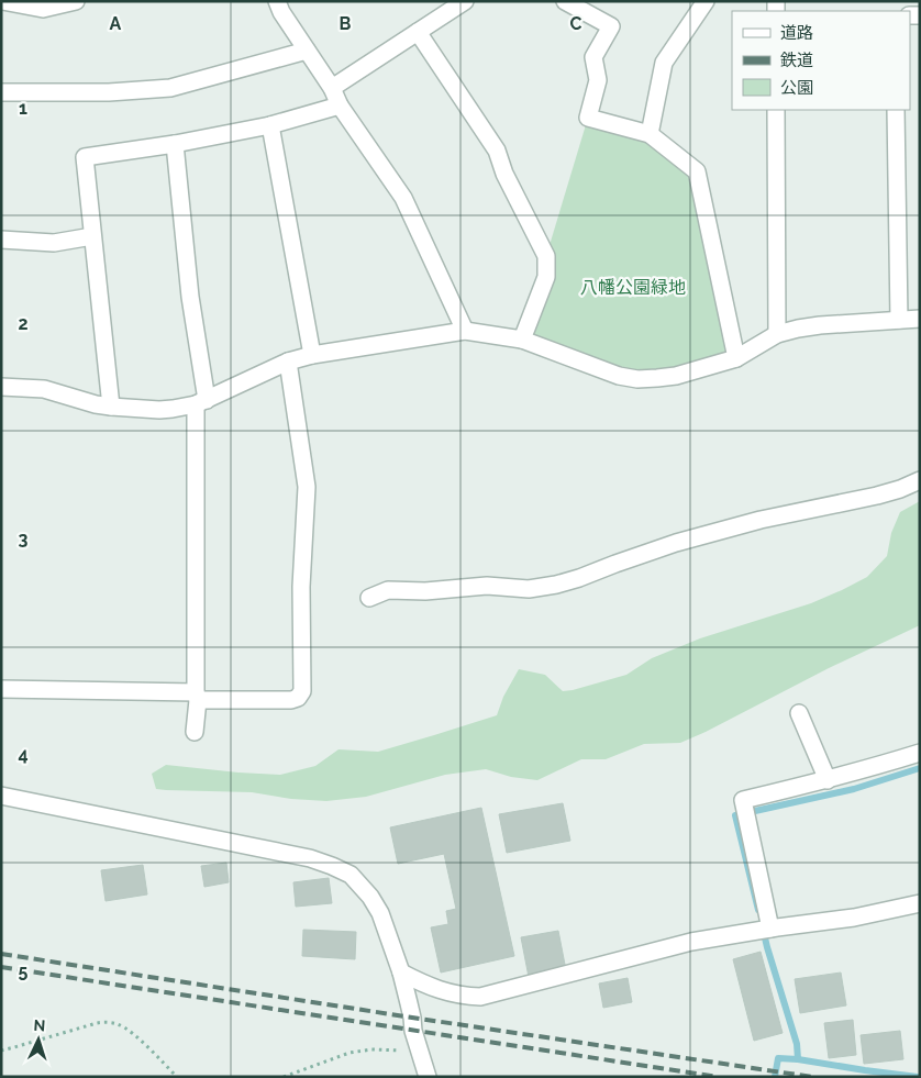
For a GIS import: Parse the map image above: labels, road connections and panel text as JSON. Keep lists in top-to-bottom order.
{
  "parks": ["八幡公園緑地"],
  "legend": ["道路", "鉄道", "公園"],
  "north": "top",
  "grid": {
    "columns": ["A", "B", "C"],
    "rows": [
      "1",
      "2",
      "3",
      "4",
      "5"
    ]
  }
}
